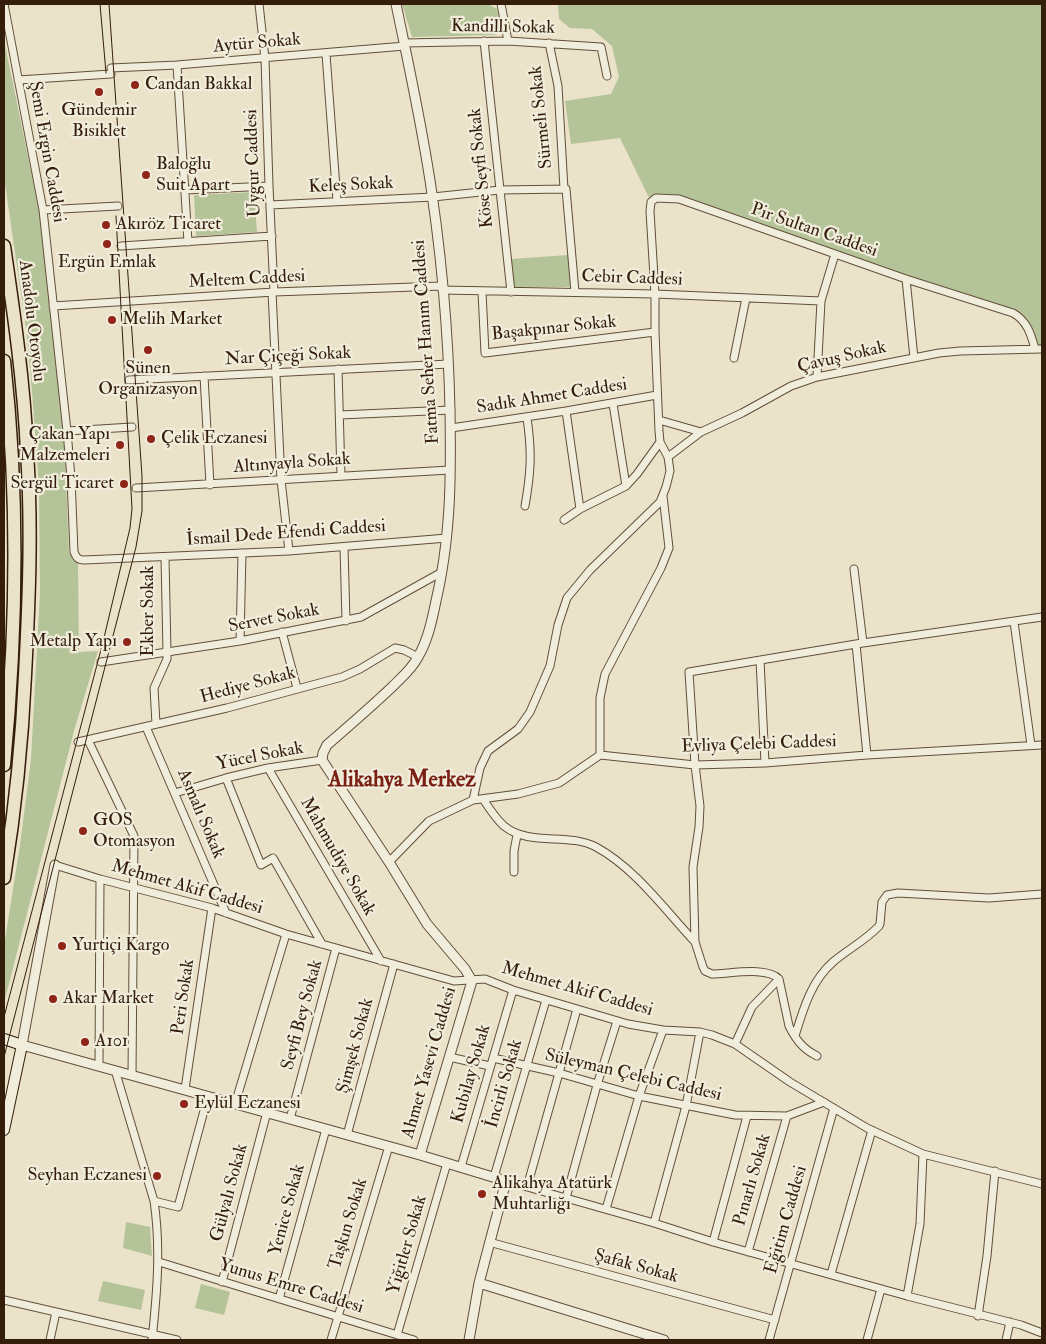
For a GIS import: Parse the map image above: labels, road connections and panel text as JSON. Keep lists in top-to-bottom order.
{
  "streets": {
    "highway": ["Anadolu Otoyolu"],
    "street": [
      "Kandilli Sokak",
      "Aytür Sokak",
      "Sürmeli Sokak",
      "Şemi Ergin Caddesi",
      "Uygur Caddesi",
      "Köse Seyfi Sokak",
      "Keleş Sokak",
      "Pir Sultan Caddesi",
      "Cebir Caddesi",
      "Meltem Caddesi",
      "Başakpınar Sokak",
      "Fatma Seher Hanım Caddesi",
      "Nar Çiçeği Sokak",
      "Çavuş Sokak",
      "Sadık Ahmet Caddesi",
      "Altınyayla Sokak",
      "İsmail Dede Efendi Caddesi",
      "Ekber Sokak",
      "Servet Sokak",
      "Hediye Sokak",
      "Evliya Çelebi Caddesi",
      "Yücel Sokak",
      "Asmalı Sokak",
      "Mahmudiye Sokak",
      "Mehmet Akif Caddesi",
      "Peri Sokak",
      "Seyfi Bey Sokak",
      "Şimşek Sokak",
      "Ahmet Yasevi Caddesi",
      "Kubilay Sokak",
      "Süleyman Çelebi Caddesi",
      "İncirli Sokak",
      "Pınarlı Sokak",
      "Gülyalı Sokak",
      "Yenice Sokak",
      "Eğitim Caddesi",
      "Taşkın Sokak",
      "Yiğitler Sokak",
      "Şafak Sokak",
      "Yunus Emre Caddesi"
    ]
  },
  "crossings": [
    ["Kandilli Sokak", "Aytür Sokak"],
    ["Kandilli Sokak", "Sürmeli Sokak"],
    ["Kandilli Sokak", "Köse Seyfi Sokak"],
    ["Kandilli Sokak", "Fatma Seher Hanım Caddesi"],
    ["Aytür Sokak", "Şemi Ergin Caddesi"],
    ["Aytür Sokak", "Uygur Caddesi"],
    ["Aytür Sokak", "Fatma Seher Hanım Caddesi"],
    ["Sürmeli Sokak", "Keleş Sokak"],
    ["Sürmeli Sokak", "Cebir Caddesi"],
    ["Şemi Ergin Caddesi", "Meltem Caddesi"],
    ["Şemi Ergin Caddesi", "İsmail Dede Efendi Caddesi"],
    ["Uygur Caddesi", "Keleş Sokak"],
    ["Uygur Caddesi", "Meltem Caddesi"],
    ["Uygur Caddesi", "Nar Çiçeği Sokak"],
    ["Uygur Caddesi", "Altınyayla Sokak"],
    ["Uygur Caddesi", "İsmail Dede Efendi Caddesi"],
    ["Köse Seyfi Sokak", "Keleş Sokak"],
    ["Köse Seyfi Sokak", "Cebir Caddesi"],
    ["Keleş Sokak", "Fatma Seher Hanım Caddesi"],
    ["Pir Sultan Caddesi", "Cebir Caddesi"],
    ["Pir Sultan Caddesi", "Çavuş Sokak"],
    ["Cebir Caddesi", "Meltem Caddesi"],
    ["Cebir Caddesi", "Başakpınar Sokak"],
    ["Cebir Caddesi", "Fatma Seher Hanım Caddesi"],
    ["Meltem Caddesi", "Fatma Seher Hanım Caddesi"],
    ["Fatma Seher Hanım Caddesi", "Nar Çiçeği Sokak"],
    ["Fatma Seher Hanım Caddesi", "Sadık Ahmet Caddesi"],
    ["Fatma Seher Hanım Caddesi", "Altınyayla Sokak"],
    ["Fatma Seher Hanım Caddesi", "İsmail Dede Efendi Caddesi"],
    ["Fatma Seher Hanım Caddesi", "Servet Sokak"],
    ["Fatma Seher Hanım Caddesi", "Hediye Sokak"],
    ["Fatma Seher Hanım Caddesi", "Yücel Sokak"],
    ["İsmail Dede Efendi Caddesi", "Ekber Sokak"],
    ["Ekber Sokak", "Servet Sokak"],
    ["Ekber Sokak", "Hediye Sokak"],
    ["Hediye Sokak", "Asmalı Sokak"],
    ["Yücel Sokak", "Asmalı Sokak"],
    ["Yücel Sokak", "Mahmudiye Sokak"],
    ["Asmalı Sokak", "Mehmet Akif Caddesi"],
    ["Mahmudiye Sokak", "Mehmet Akif Caddesi"],
    ["Mehmet Akif Caddesi", "Peri Sokak"],
    ["Mehmet Akif Caddesi", "Seyfi Bey Sokak"],
    ["Mehmet Akif Caddesi", "Şimşek Sokak"],
    ["Mehmet Akif Caddesi", "Ahmet Yasevi Caddesi"],
    ["Mehmet Akif Caddesi", "Kubilay Sokak"],
    ["Mehmet Akif Caddesi", "Süleyman Çelebi Caddesi"],
    ["Mehmet Akif Caddesi", "İncirli Sokak"],
    ["Mehmet Akif Caddesi", "Eğitim Caddesi"],
    ["Kubilay Sokak", "Süleyman Çelebi Caddesi"],
    ["Süleyman Çelebi Caddesi", "İncirli Sokak"],
    ["Süleyman Çelebi Caddesi", "Pınarlı Sokak"],
    ["Gülyalı Sokak", "Yunus Emre Caddesi"],
    ["Yenice Sokak", "Yunus Emre Caddesi"],
    ["Eğitim Caddesi", "Şafak Sokak"],
    ["Taşkın Sokak", "Yunus Emre Caddesi"],
    ["Yiğitler Sokak", "Yunus Emre Caddesi"]
  ],
  "districts": ["Alikahya Merkez"],
  "places": [
    "Candan Bakkal",
    "Gündemir Bisiklet",
    "Baloğlu Suit Apart",
    "Akıröz Ticaret",
    "Ergün Emlak",
    "Melih Market",
    "Sünen Organizasyon",
    "Çelik Eczanesi",
    "Çakan Yapı Malzemeleri",
    "Sergül Ticaret",
    "Metalp Yapı",
    "GOS Otomasyon",
    "Yurtiçi Kargo",
    "Akar Market",
    "A101",
    "Eylül Eczanesi",
    "Seyhan Eczanesi",
    "Alikahya Atatürk Muhtarlığı"
  ]
}
